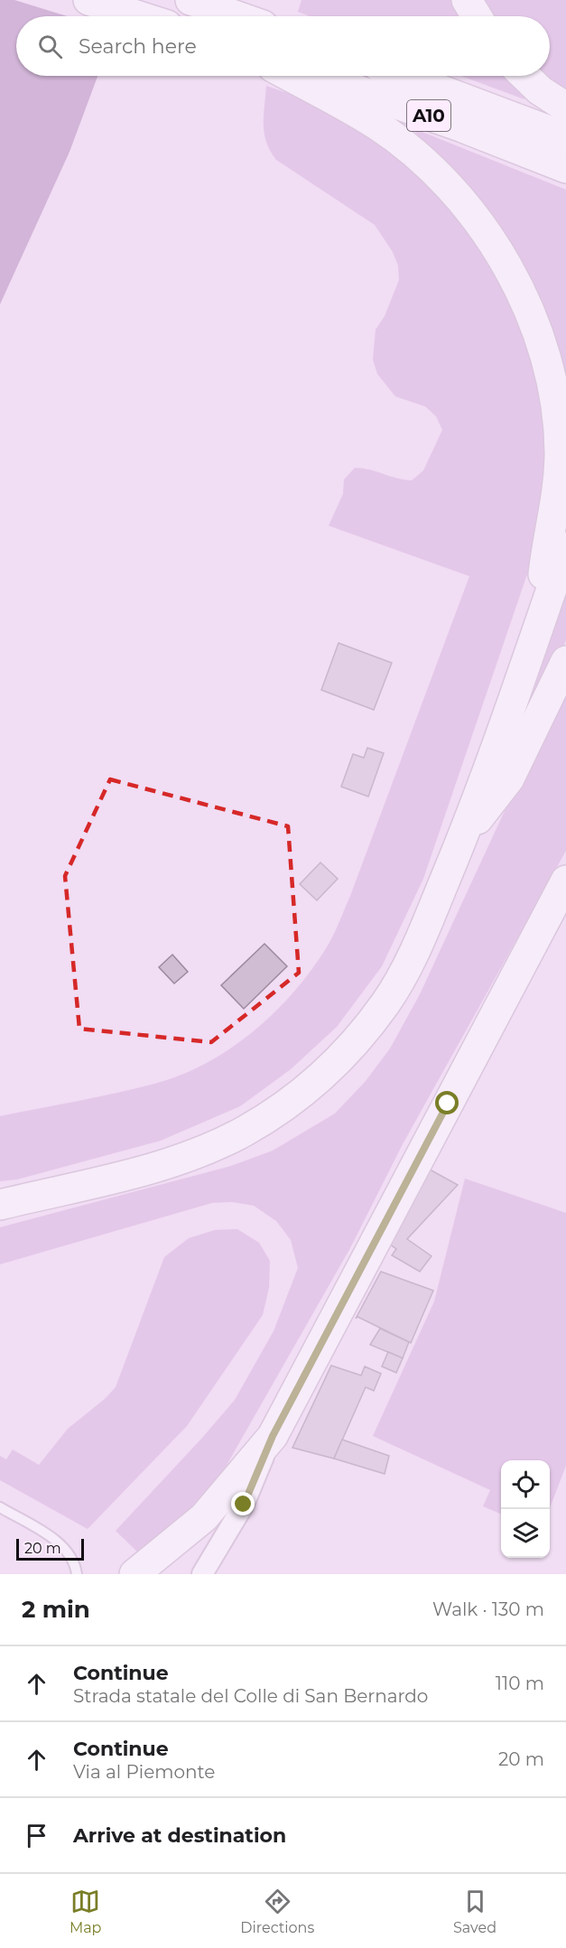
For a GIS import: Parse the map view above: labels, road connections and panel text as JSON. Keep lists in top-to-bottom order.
{
  "streets": {
    "main road": ["A10"]
  },
  "scale_bar": "20 m",
  "page": {
    "search": "Search here",
    "scale": "20 m",
    "heading": ["2 min", "Walk · 130 m"],
    "list": [
      ["Continue", "Strada statale del Colle di San Bernardo", "110 m"],
      ["Continue", "Via al Piemonte", "20 m"],
      "Arrive at destination"
    ],
    "nav": ["Map", "Directions", "Saved"]
  }
}
